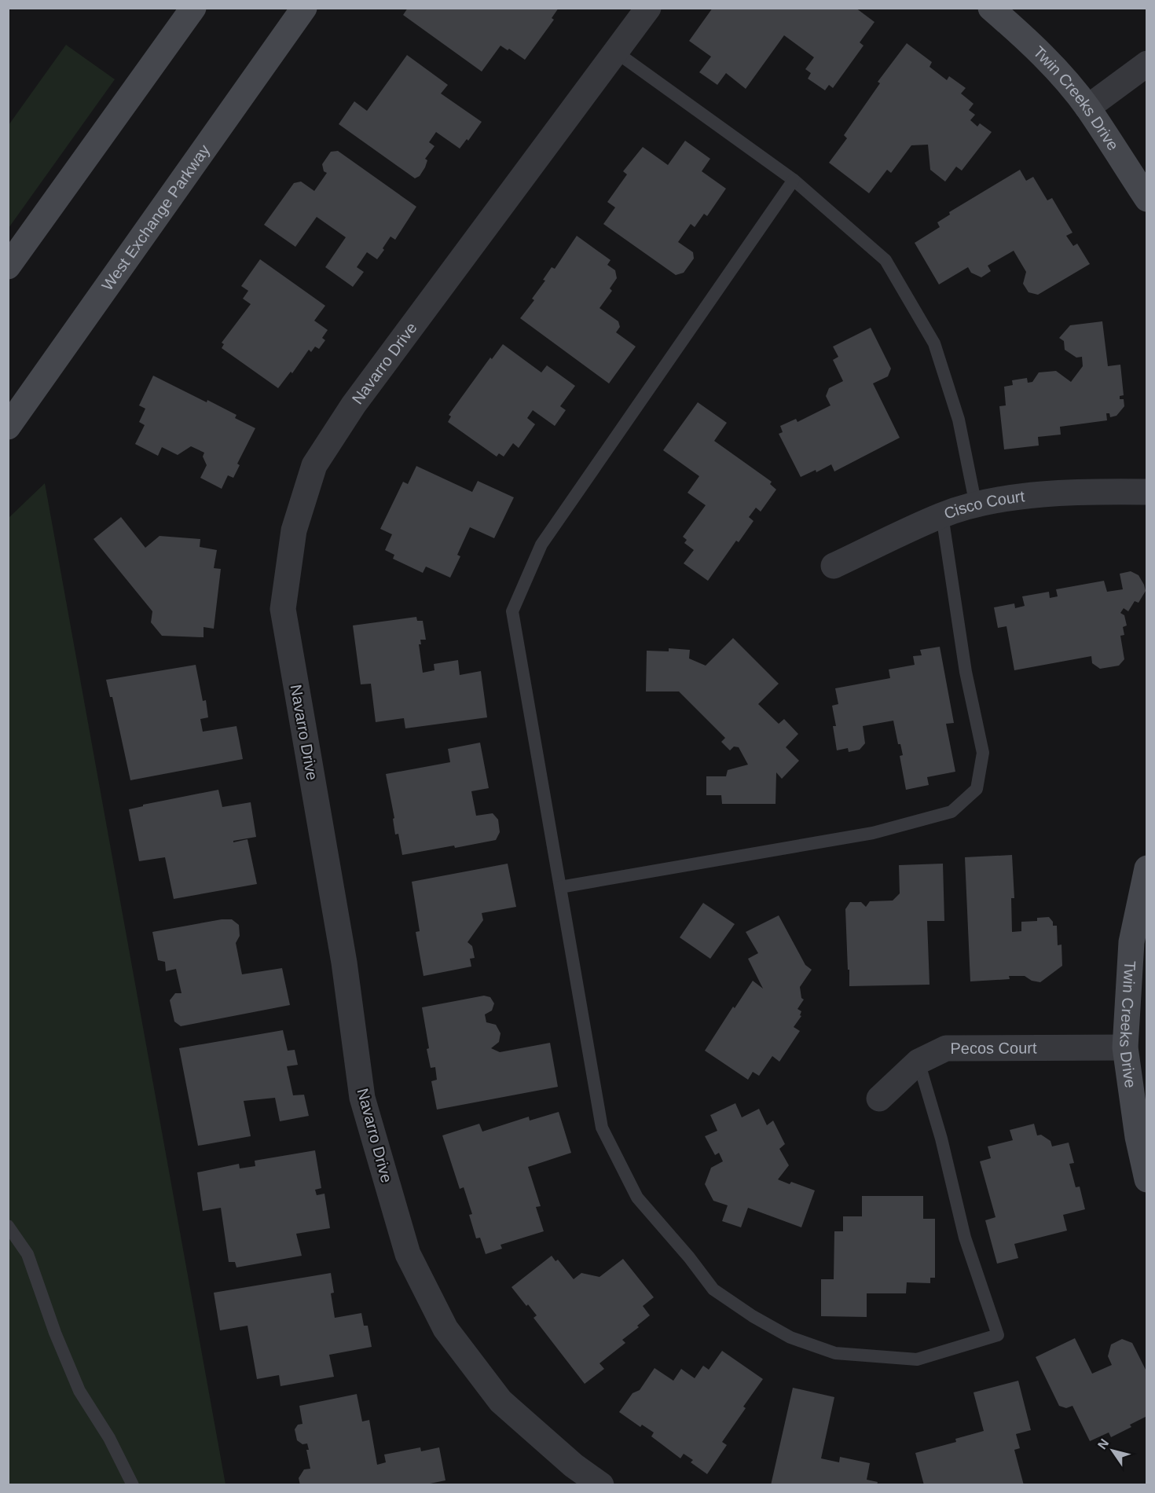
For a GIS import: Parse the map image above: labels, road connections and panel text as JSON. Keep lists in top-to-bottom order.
{
  "streets": {
    "main road": ["Twin Creeks Drive", "West Exchange Parkway"],
    "street": ["Navarro Drive", "Cisco Court", "Pecos Court"]
  },
  "crossings": [
    ["Twin Creeks Drive", "Pecos Court"]
  ],
  "north": "top left"
}
